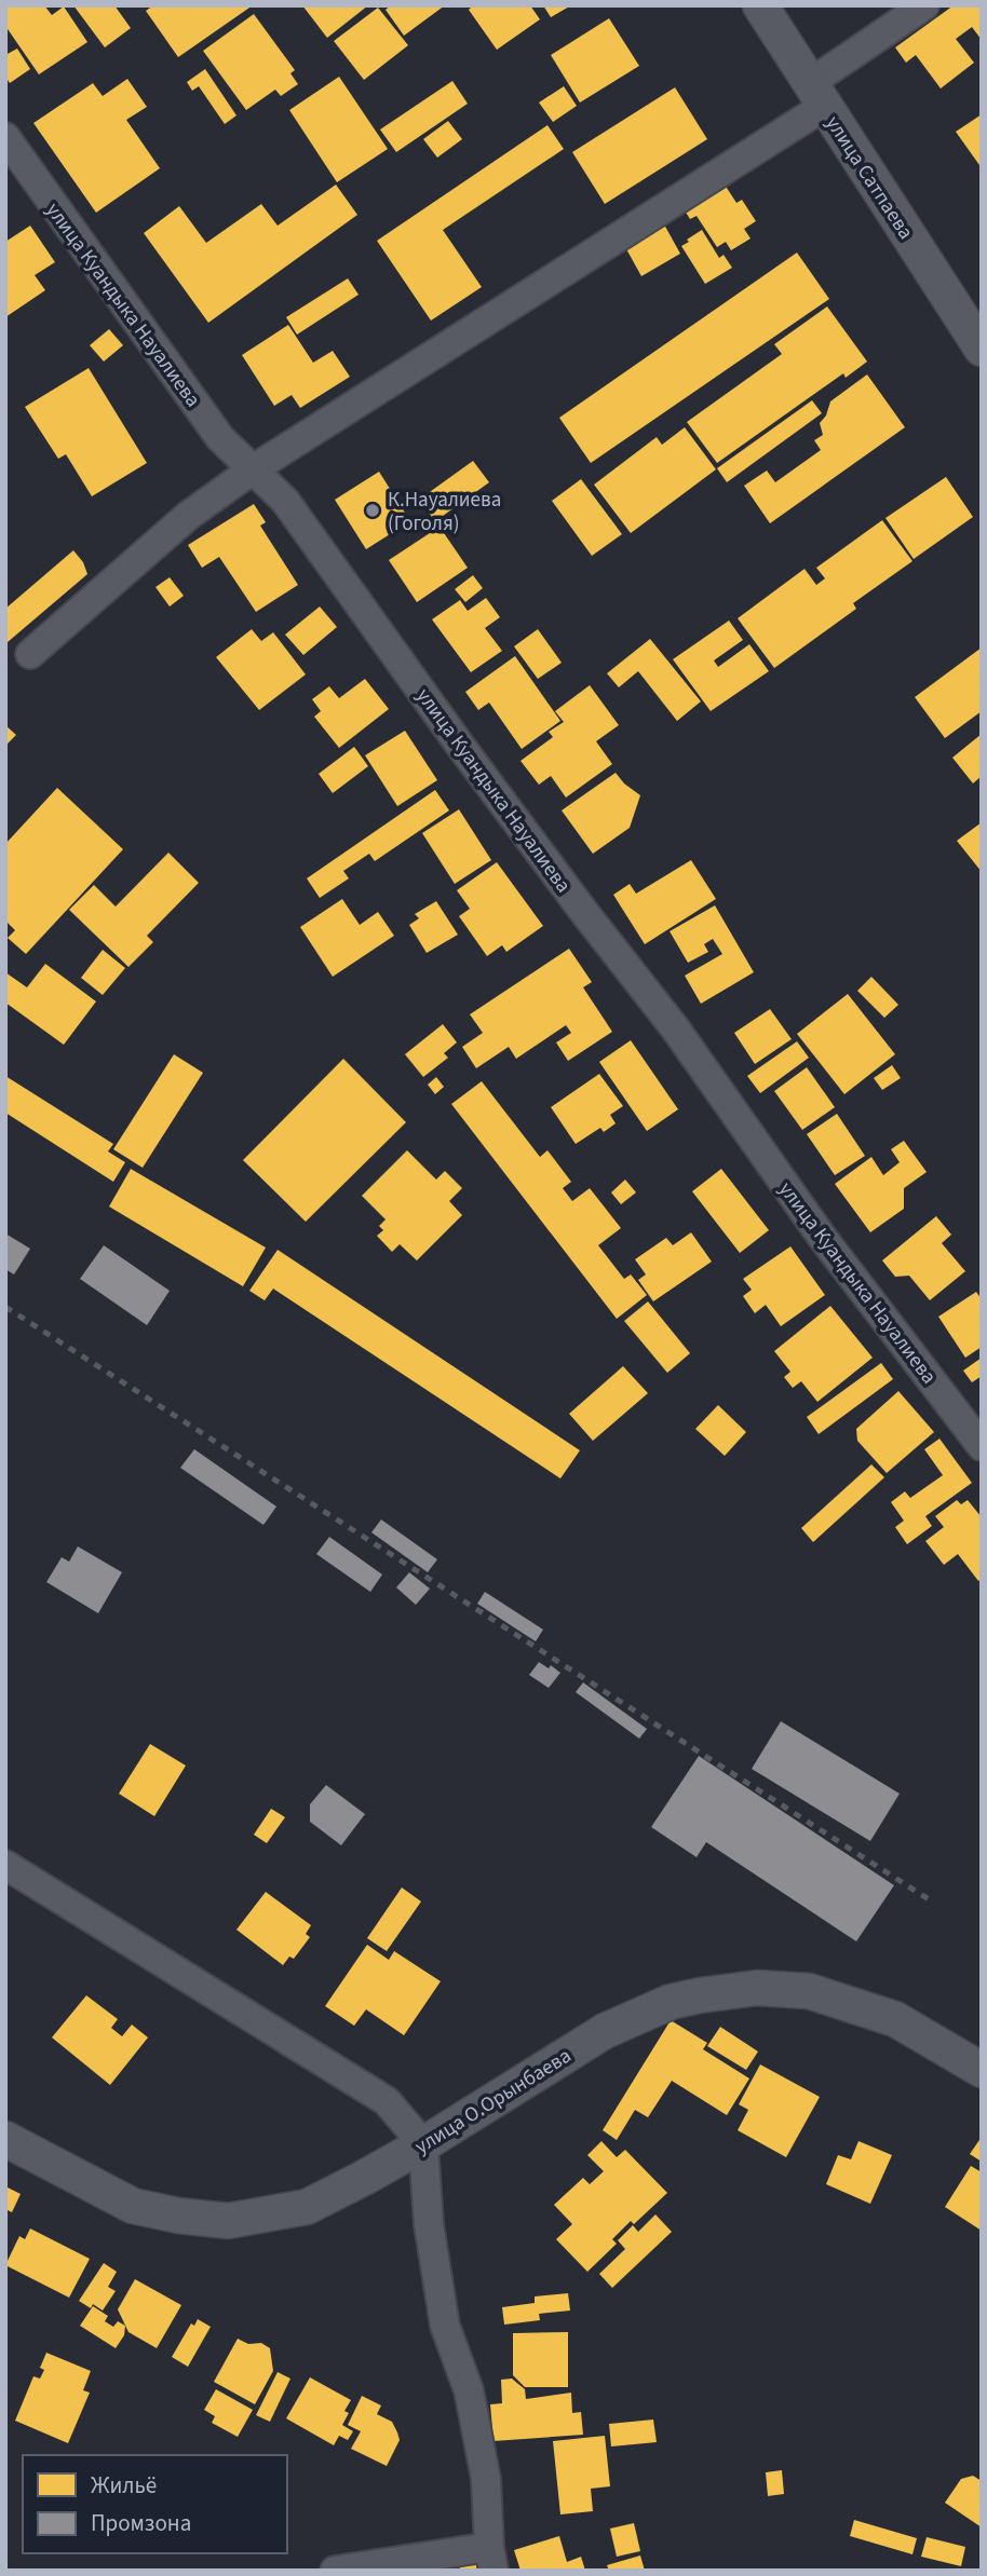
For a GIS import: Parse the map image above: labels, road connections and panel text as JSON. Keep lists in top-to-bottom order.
{
  "streets": {
    "street": ["улица Сатпаева", "улица Куандыка Науалиева", "улица О.Орынбаева"]
  },
  "places": ["К.Науалиева (Гоголя)"],
  "legend": ["Жильё", "Промзона"]
}
